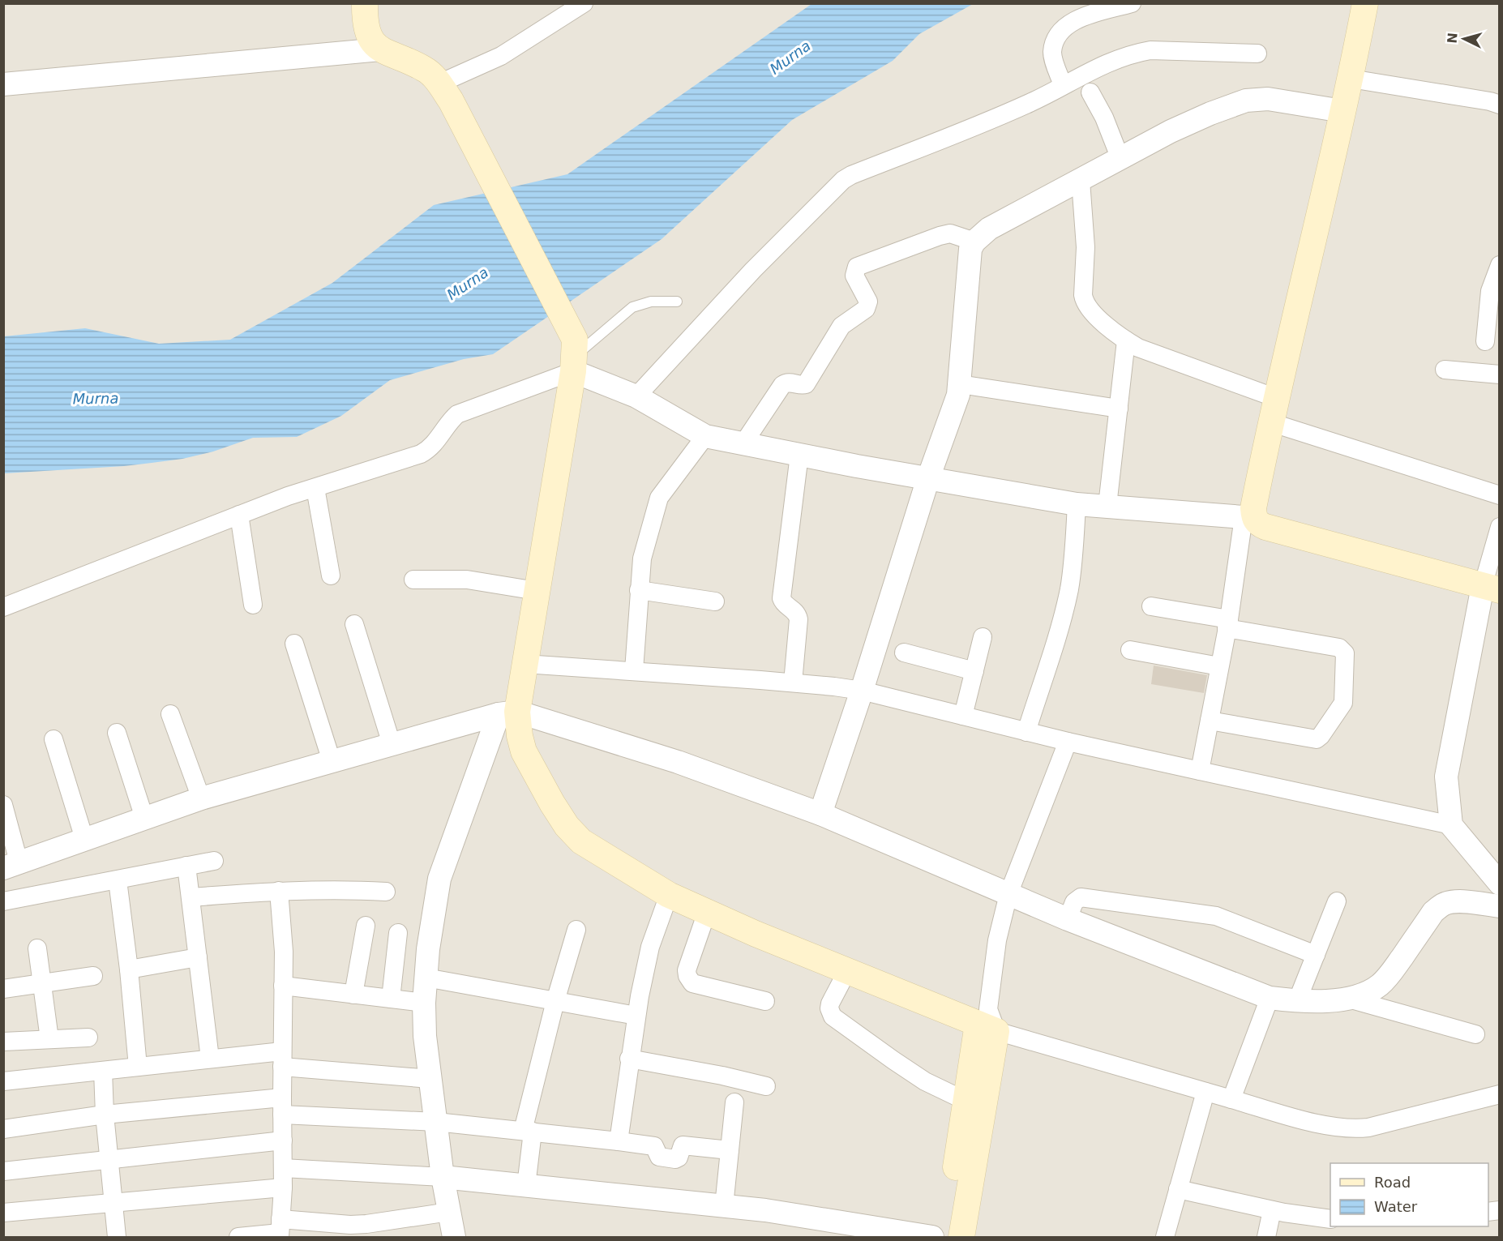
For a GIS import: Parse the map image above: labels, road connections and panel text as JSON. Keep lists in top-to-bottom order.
{
  "water": ["Murna"],
  "legend": ["Road", "Water"],
  "north": "left"
}
